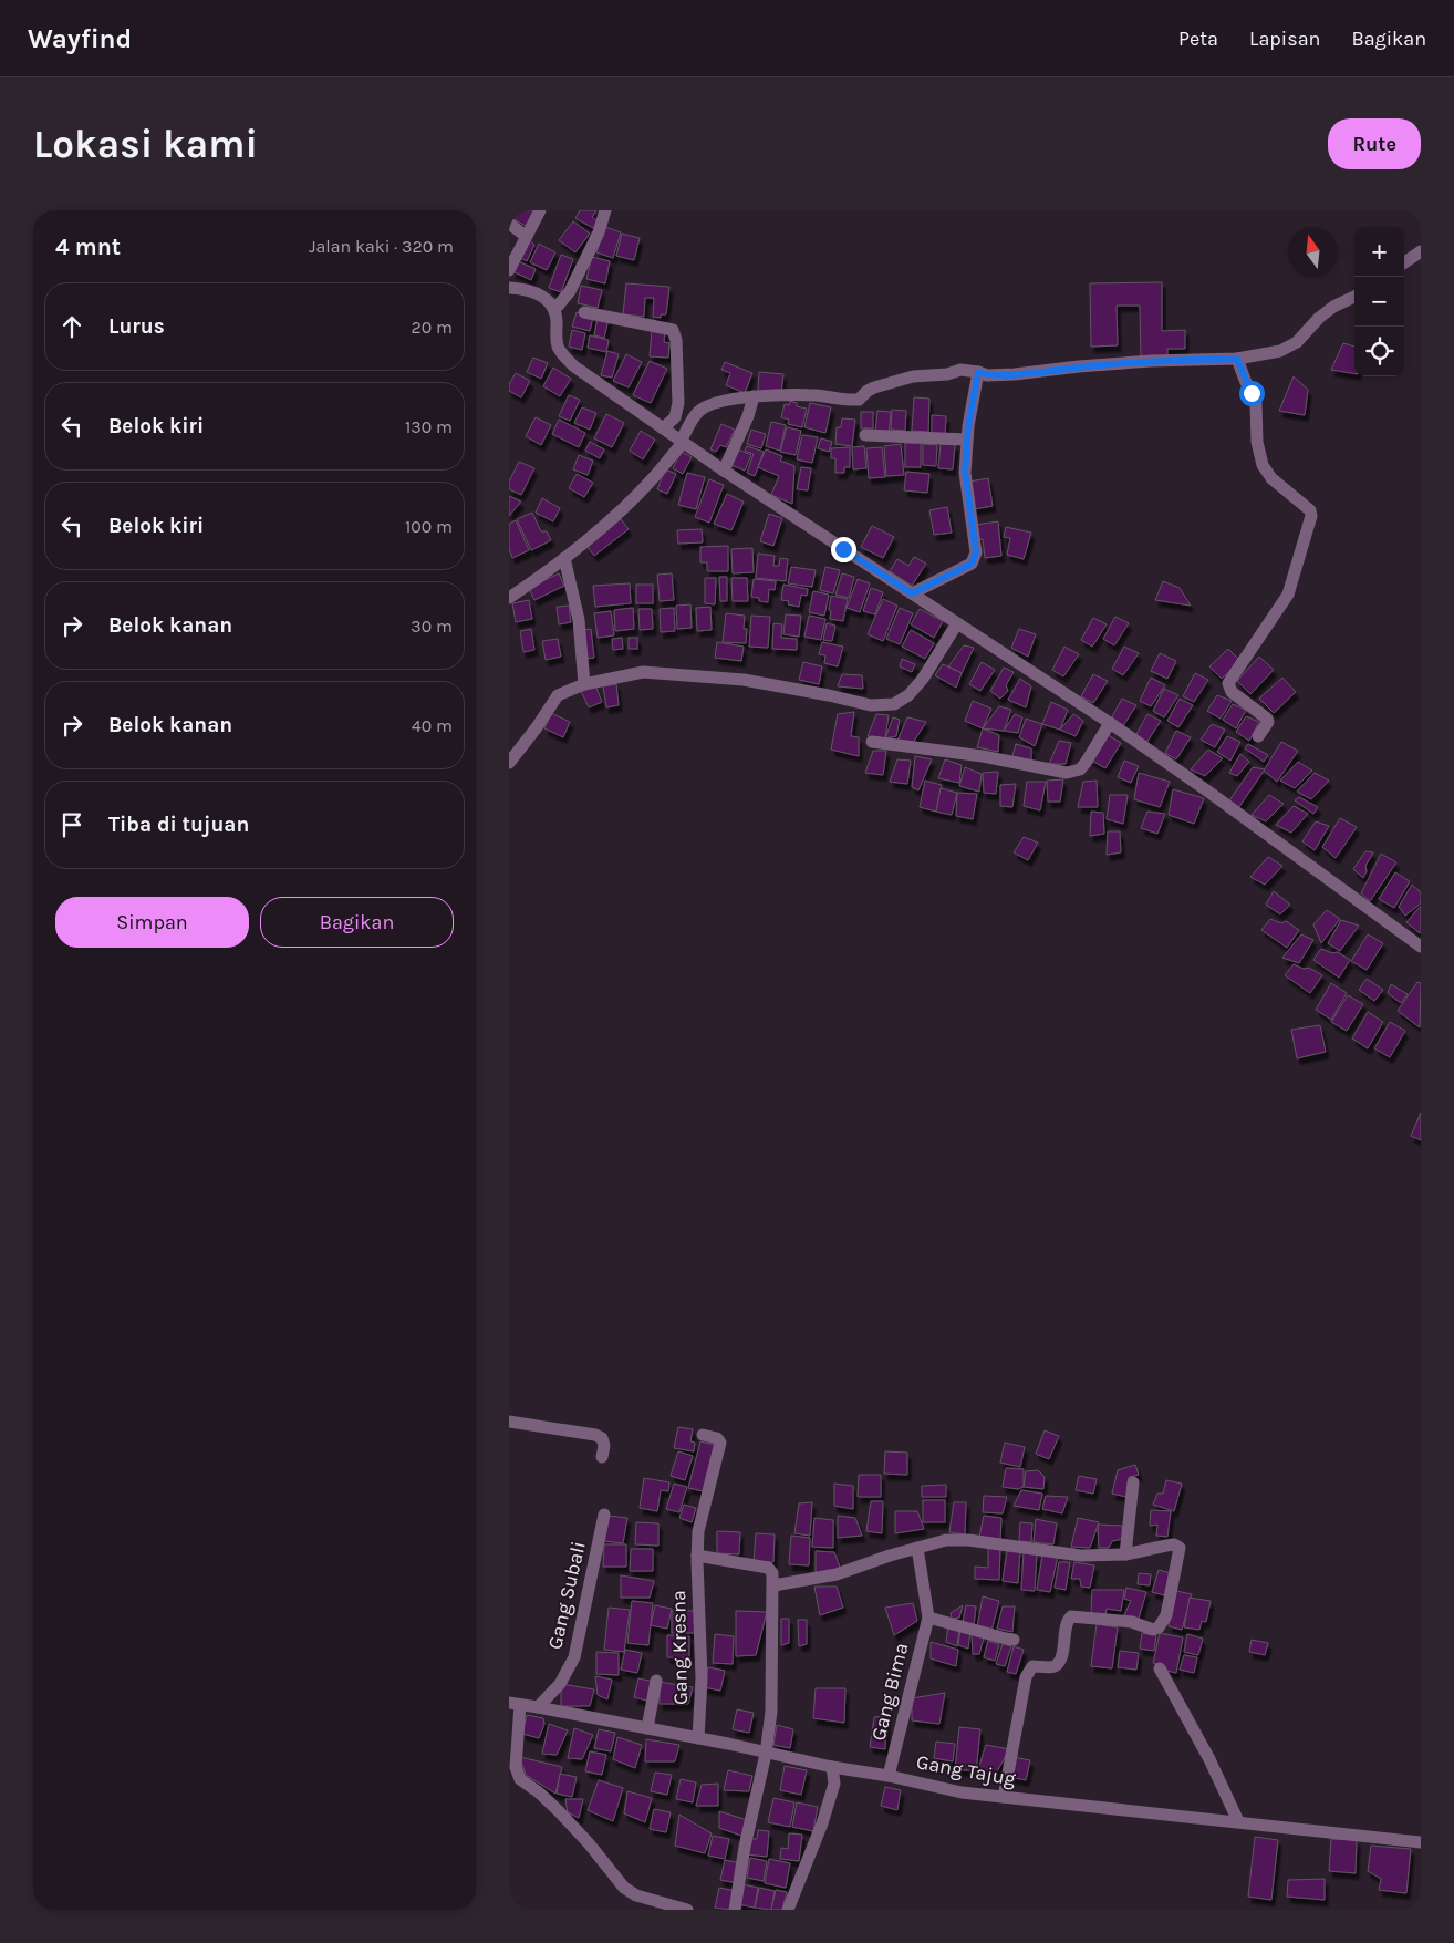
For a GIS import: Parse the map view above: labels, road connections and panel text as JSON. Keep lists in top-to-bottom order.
{
  "streets": {
    "street": [
      "Gang Subali",
      "Gang Kresna",
      "Gang Bima",
      "Gang Tajug"
    ]
  },
  "crossings": [
    ["Gang Subali", "Gang Tajug"],
    ["Gang Kresna", "Gang Tajug"],
    ["Gang Bima", "Gang Tajug"]
  ],
  "north": "top",
  "page": {
    "header": "Wayfind",
    "nav": ["Peta", "Lapisan", "Bagikan"],
    "buttons": [
      "Rute",
      ["Simpan", "Bagikan"]
    ],
    "title": "Lokasi kami",
    "heading": ["4 mnt", "Jalan kaki · 320 m"],
    "map_buttons": ["+", "−"],
    "list": [
      ["Lurus", "20 m"],
      ["Belok kiri", "130 m"],
      ["Belok kiri", "100 m"],
      ["Belok kanan", "30 m"],
      ["Belok kanan", "40 m"],
      "Tiba di tujuan"
    ]
  }
}
